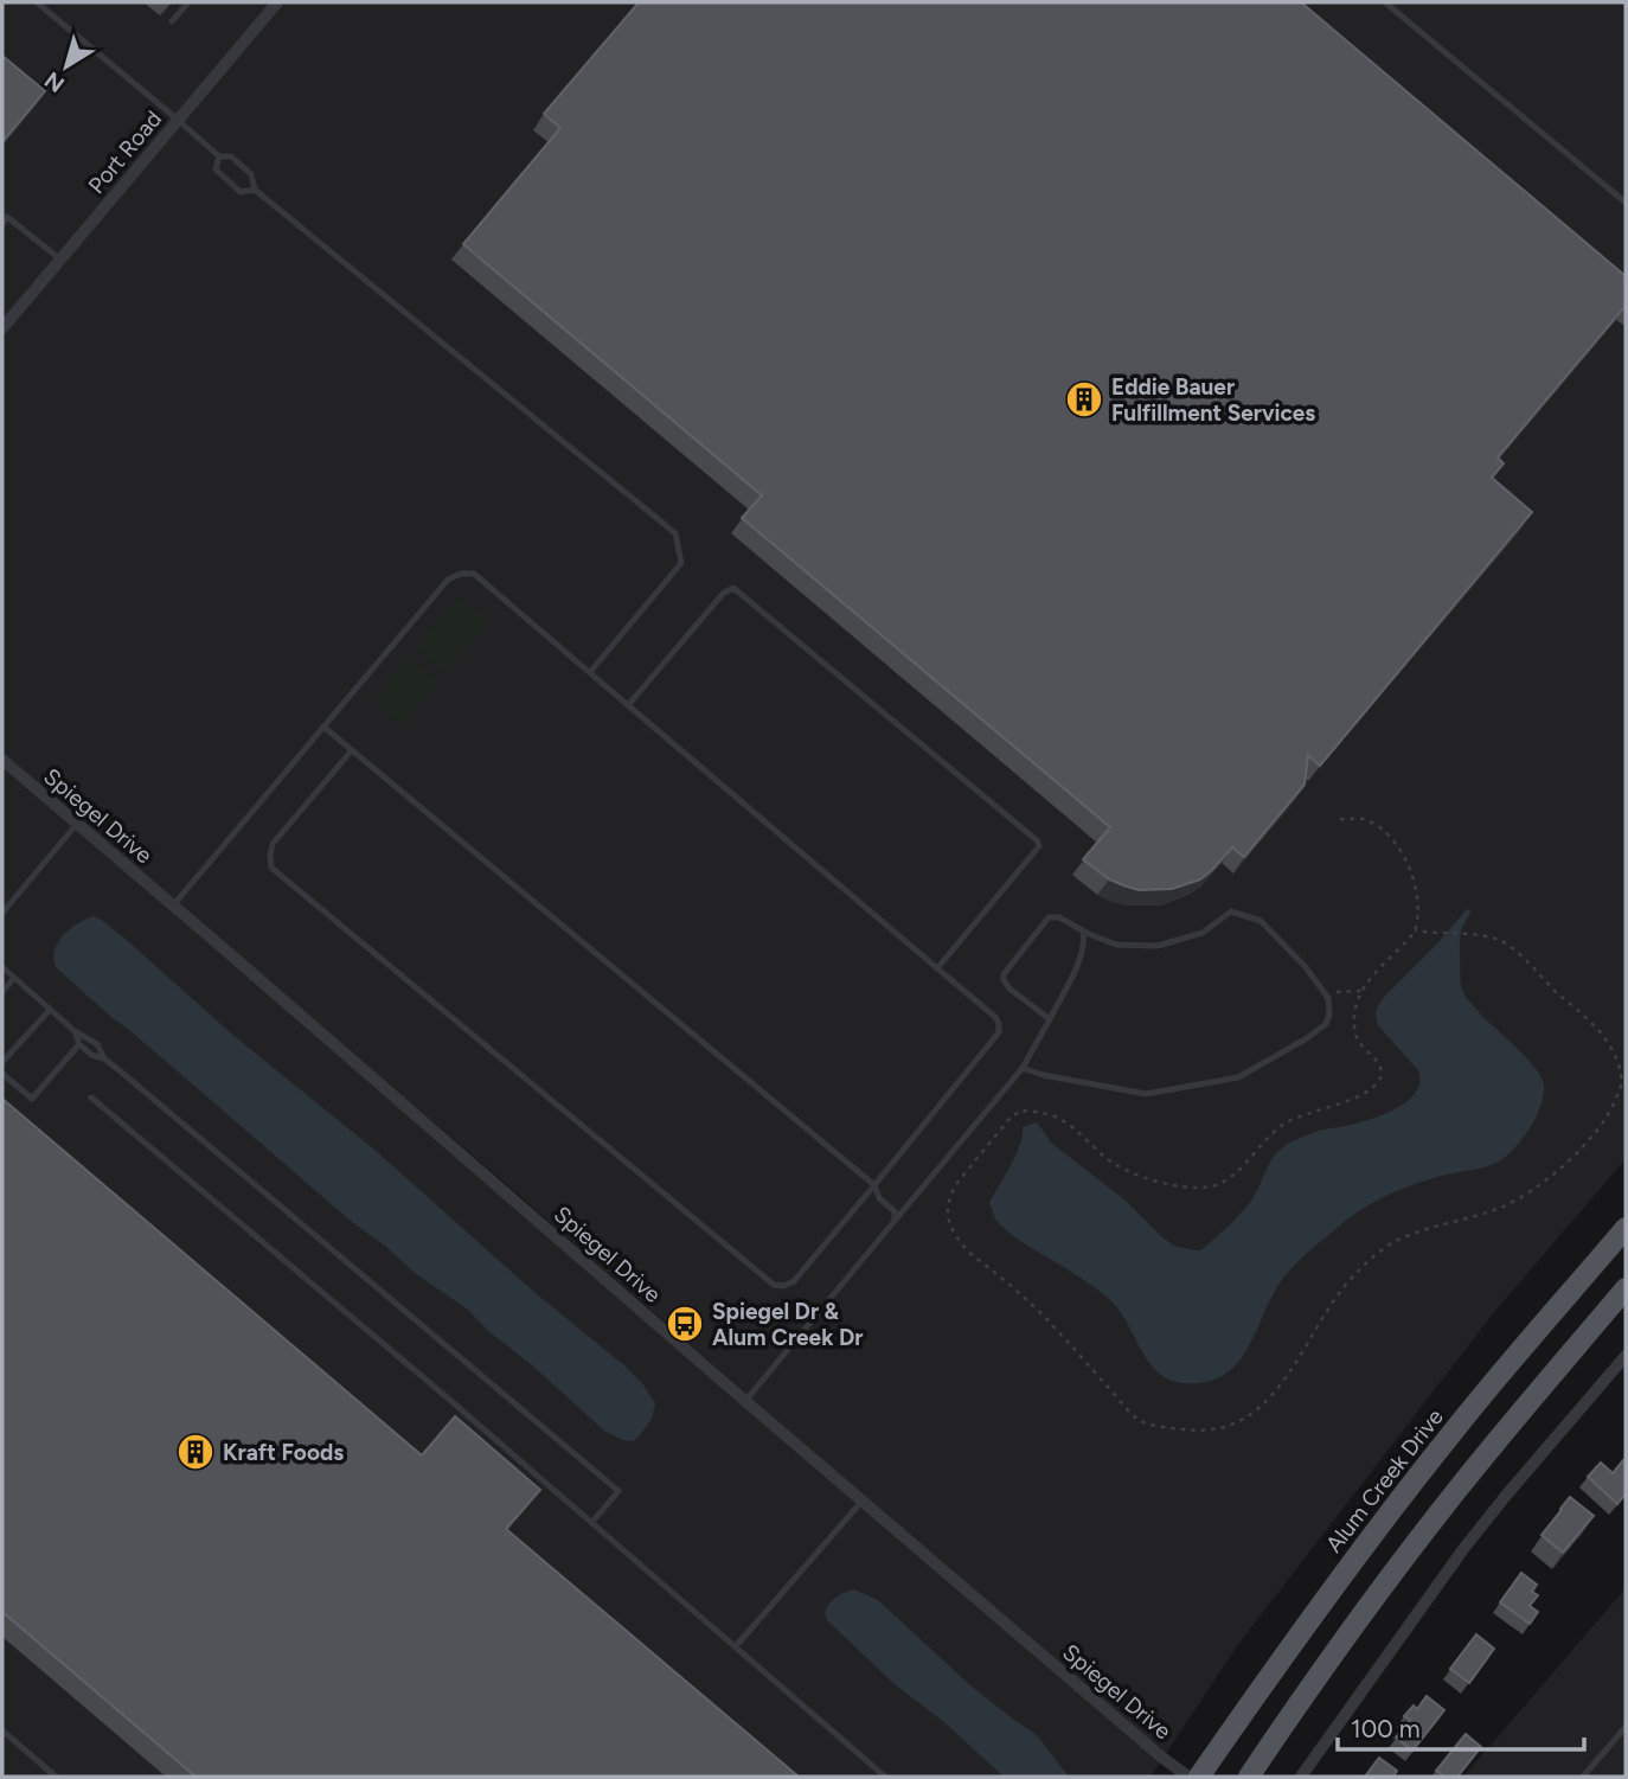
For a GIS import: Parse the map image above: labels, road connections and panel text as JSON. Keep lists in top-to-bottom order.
{
  "streets": {
    "main road": ["Alum Creek Drive"],
    "street": ["Port Road", "Spiegel Drive"]
  },
  "places": {
    "building": ["Eddie Bauer Fulfillment Services", "Kraft Foods"],
    "bus stop": ["Spiegel Dr & Alum Creek Dr"]
  },
  "scale_bar": "100 m",
  "north": "bottom left"
}
